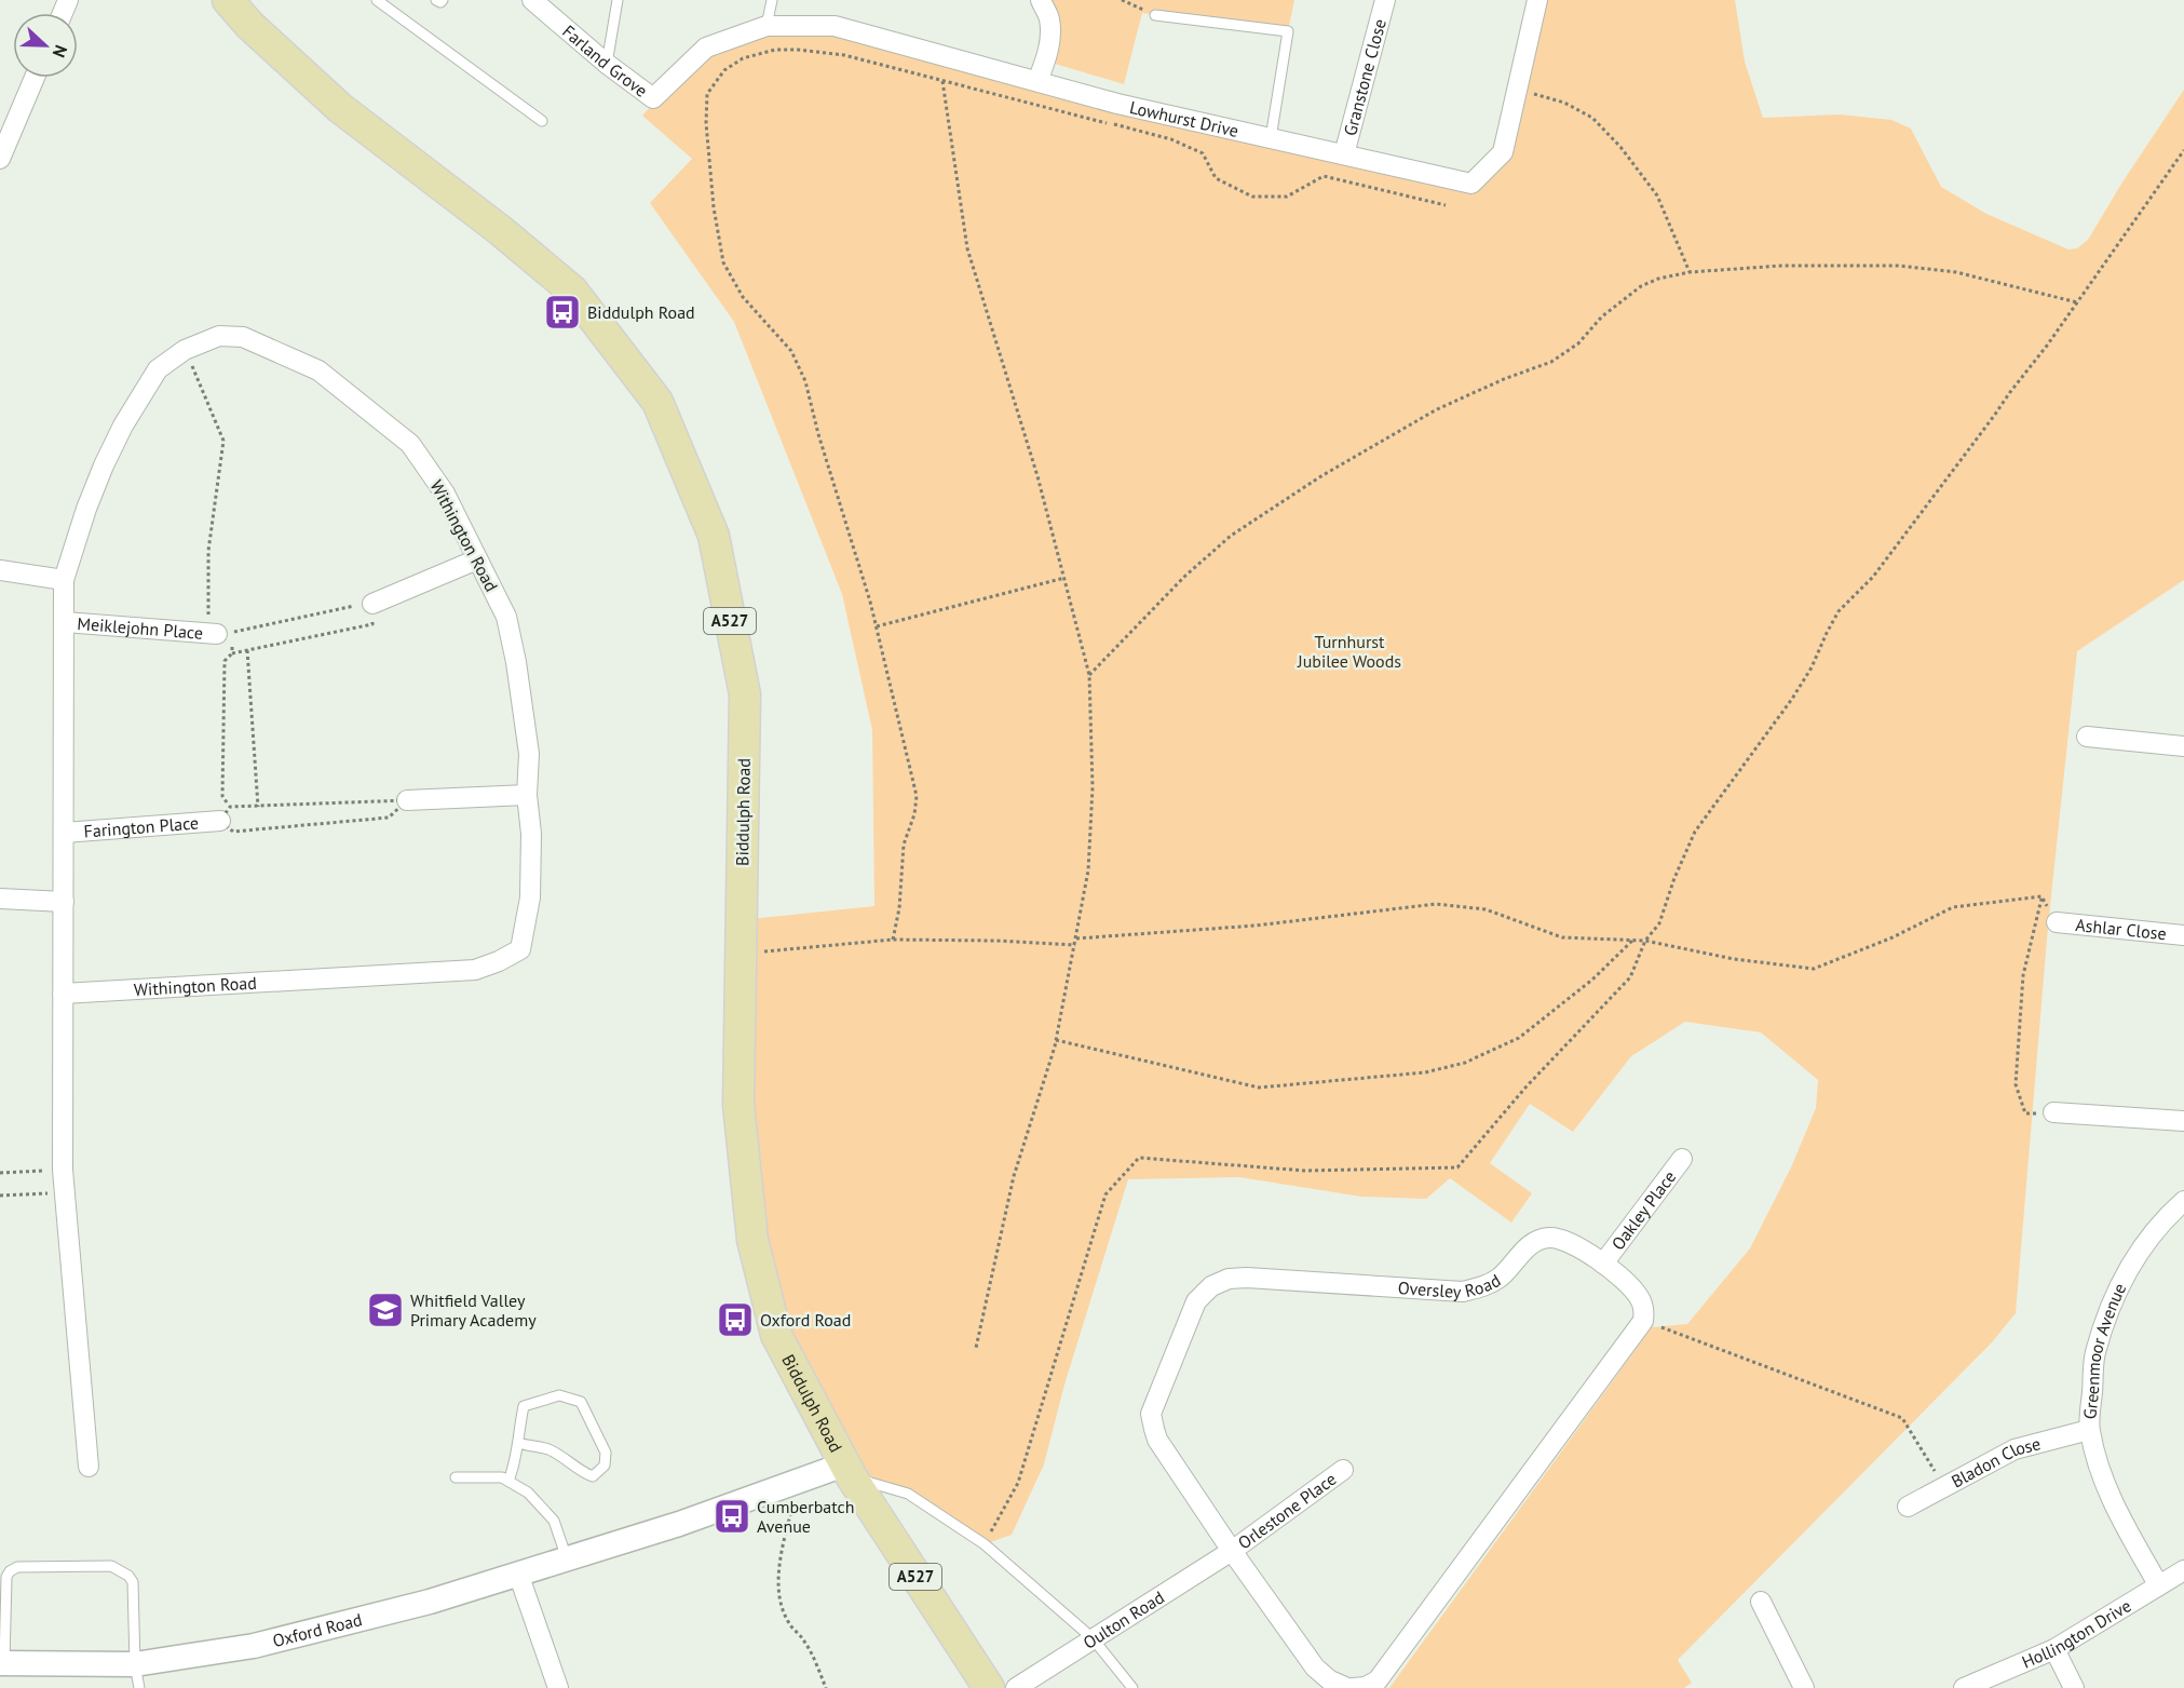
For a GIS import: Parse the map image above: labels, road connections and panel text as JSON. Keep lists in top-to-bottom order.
{
  "streets": {
    "main road": ["A527", "Biddulph Road"],
    "street": [
      "Farland Grove",
      "Granstone Close",
      "Lowhurst Drive",
      "Withington Road",
      "Meiklejohn Place",
      "Farington Place",
      "Ashlar Close",
      "Oakley Place",
      "Oversley Road",
      "Greenmoor Avenue",
      "Bladon Close",
      "Orlestone Place",
      "Oulton Road",
      "Oxford Road",
      "Hollington Drive"
    ]
  },
  "crossings": [
    ["Farland Grove", "Lowhurst Drive"],
    ["Granstone Close", "Lowhurst Drive"],
    ["Withington Road", "Meiklejohn Place"],
    ["Withington Road", "Farington Place"],
    ["Biddulph Road", "Oxford Road"],
    ["Oakley Place", "Oversley Road"],
    ["Oversley Road", "Orlestone Place"],
    ["Oversley Road", "Oulton Road"],
    ["Greenmoor Avenue", "Bladon Close"],
    ["Greenmoor Avenue", "Hollington Drive"],
    ["Orlestone Place", "Oulton Road"]
  ],
  "parks": ["Turnhurst Jubilee Woods"],
  "places": {
    "bus stop": ["Biddulph Road", "Oxford Road", "Cumberbatch Avenue"],
    "school or university": ["Whitfield Valley Primary Academy"]
  },
  "north": "right"
}
